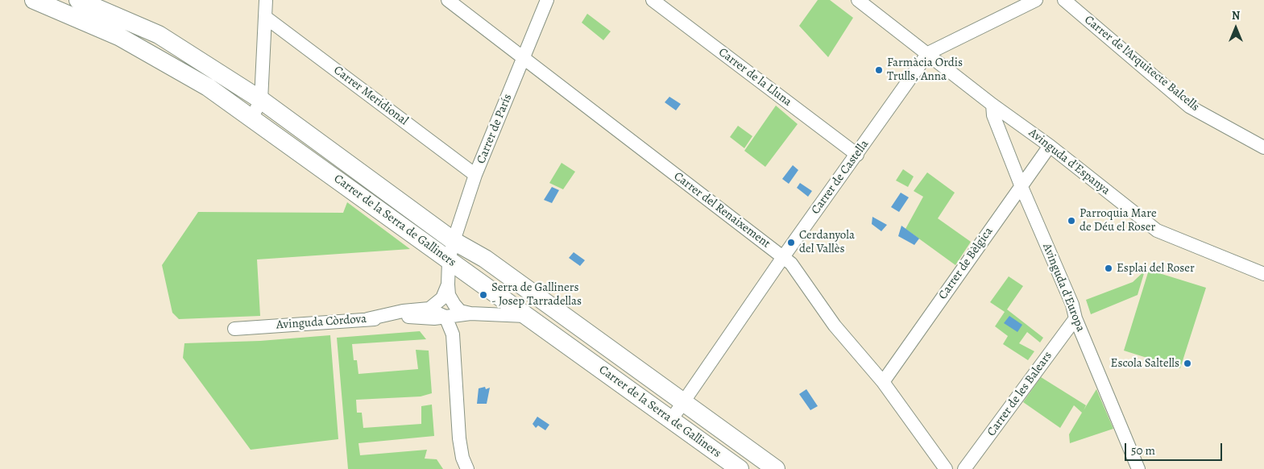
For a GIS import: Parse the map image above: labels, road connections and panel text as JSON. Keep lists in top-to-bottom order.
{
  "streets": {
    "street": [
      "Carrer de l'Arquitecte Balcells",
      "Carrer de la Lluna",
      "Carrer Meridional",
      "Carrer de París",
      "Avinguda d'Espanya",
      "Carrer de Castella",
      "Carrer del Renaixement",
      "Carrer de la Serra de Galliners",
      "Carrer de Bèlgica",
      "Avinguda d'Europa",
      "Avinguda Còrdova",
      "Carrer de les Balears"
    ]
  },
  "crossings": [
    ["Carrer de la Lluna", "Carrer de Castella"],
    ["Carrer Meridional", "Carrer de París"],
    ["Carrer de París", "Carrer del Renaixement"],
    ["Carrer de París", "Carrer de la Serra de Galliners"],
    ["Avinguda d'Espanya", "Carrer de Castella"],
    ["Avinguda d'Espanya", "Carrer de Bèlgica"],
    ["Avinguda d'Espanya", "Avinguda d'Europa"],
    ["Carrer de Castella", "Carrer del Renaixement"],
    ["Carrer de Castella", "Carrer de la Serra de Galliners"],
    ["Carrer del Renaixement", "Carrer de Bèlgica"],
    ["Carrer de la Serra de Galliners", "Avinguda Còrdova"],
    ["Carrer de Bèlgica", "Avinguda d'Europa"],
    ["Avinguda d'Europa", "Carrer de les Balears"]
  ],
  "places": [
    "Farmàcia Ordis Trulls, Anna",
    "Parroquia Mare de Déu el Roser",
    "Cerdanyola del Vallès",
    "Esplai del Roser",
    "Serra de Galliners - Josep Tarradellas",
    "Escola Saltells"
  ],
  "scale_bar": "50 m",
  "north": "top"
}
